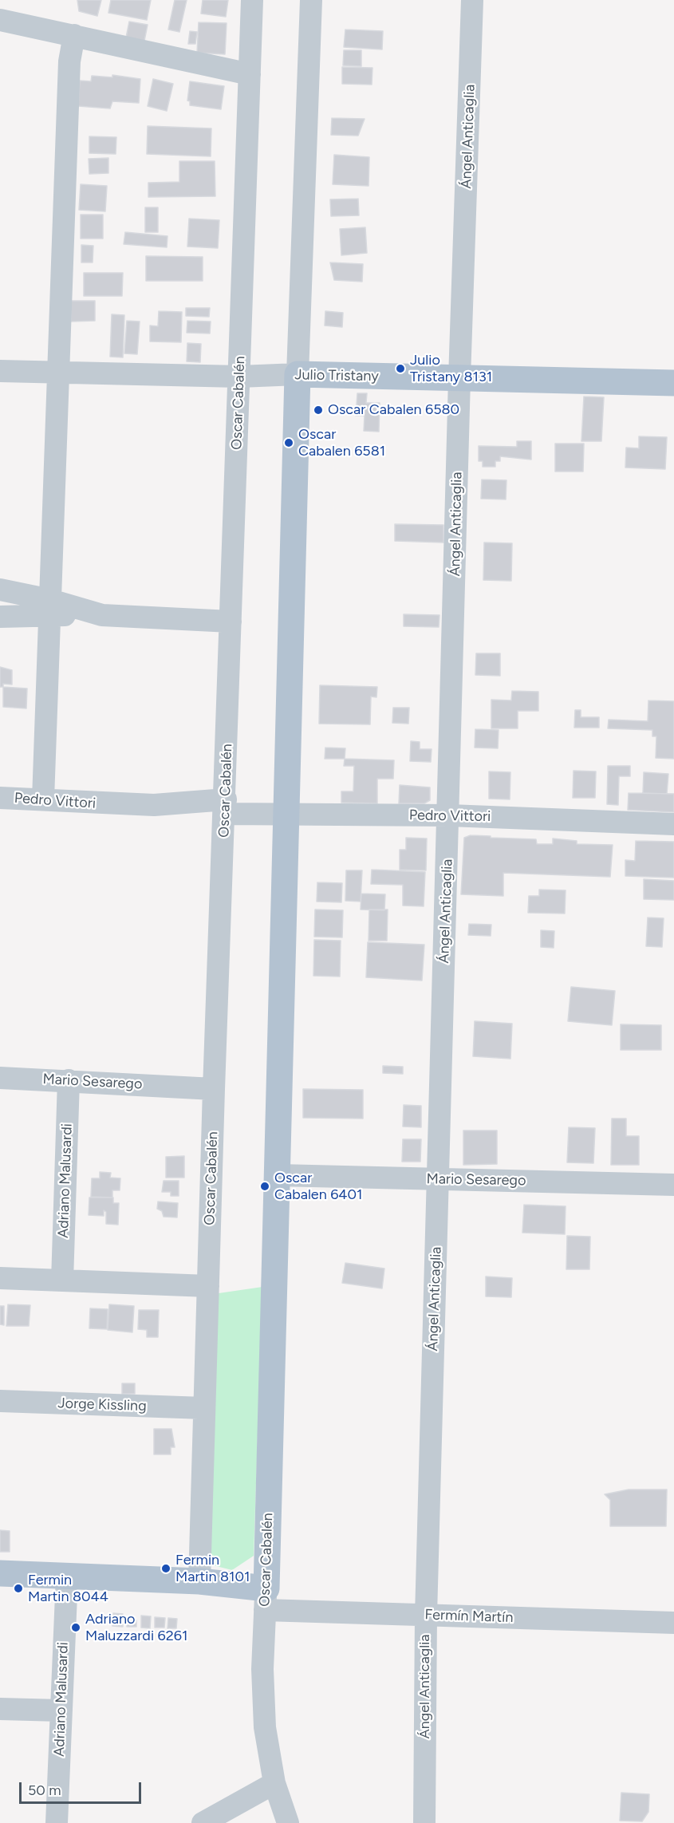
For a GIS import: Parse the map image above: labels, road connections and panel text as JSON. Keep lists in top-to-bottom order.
{
  "streets": {
    "main road": ["Julio Tristany", "Oscar Cabalén", "Fermín Martín"],
    "street": [
      "Ángel Anticaglia",
      "Pedro Vittori",
      "Mario Sesarego",
      "Adriano Malusardi",
      "Jorge Kissling"
    ]
  },
  "crossings": [
    ["Ángel Anticaglia", "Julio Tristany"],
    ["Ángel Anticaglia", "Pedro Vittori"],
    ["Ángel Anticaglia", "Mario Sesarego"],
    ["Ángel Anticaglia", "Fermín Martín"],
    ["Julio Tristany", "Oscar Cabalén"],
    ["Oscar Cabalén", "Pedro Vittori"],
    ["Oscar Cabalén", "Mario Sesarego"],
    ["Oscar Cabalén", "Jorge Kissling"],
    ["Oscar Cabalén", "Fermín Martín"],
    ["Mario Sesarego", "Adriano Malusardi"],
    ["Adriano Malusardi", "Fermín Martín"]
  ],
  "places": [
    "Julio Tristany 8131",
    "Oscar Cabalen 6580",
    "Oscar Cabalen 6581",
    "Oscar Cabalen 6401",
    "Fermin Martin 8101",
    "Fermin Martin 8044",
    "Adriano Maluzzardi 6261"
  ],
  "scale_bar": "50 m"
}
